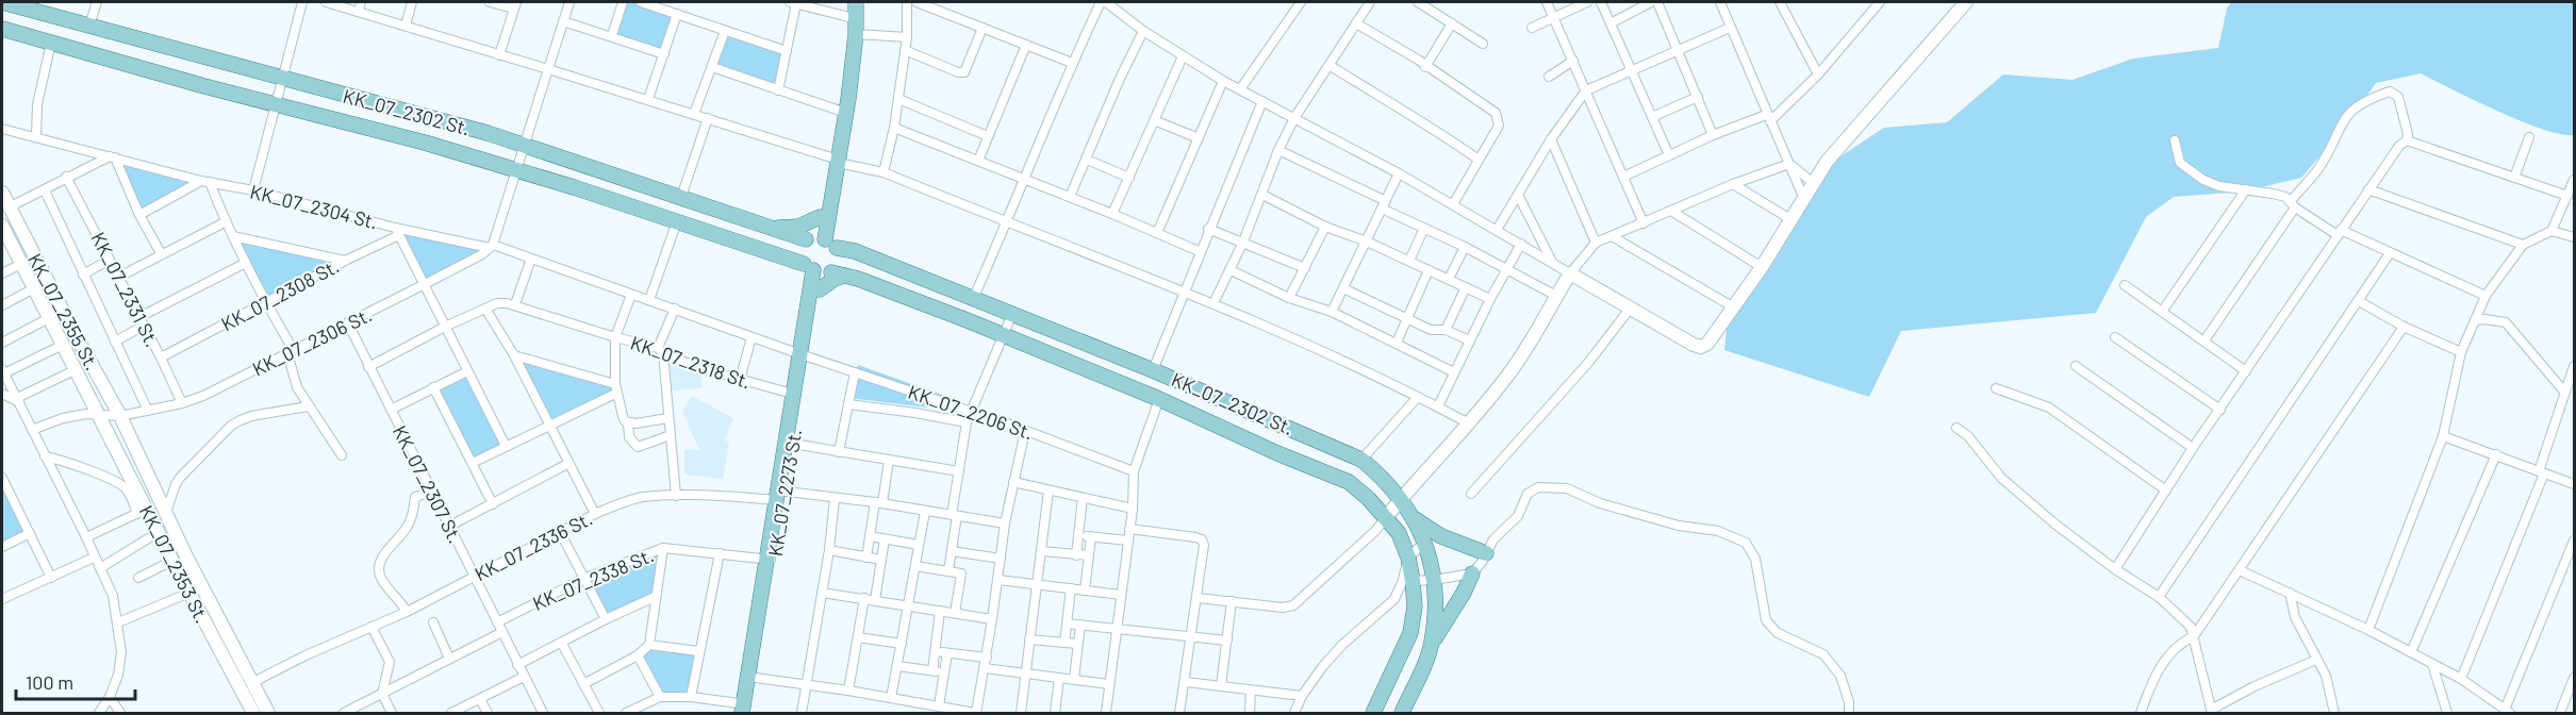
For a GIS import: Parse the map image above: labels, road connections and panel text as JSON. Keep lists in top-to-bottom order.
{
  "streets": {
    "main road": ["KK_07_2302 St.", "KK_07_2273 St."],
    "street": [
      "KK_07_2304 St.",
      "KK_07_2331 St.",
      "KK_07_2308 St.",
      "KK_07_2355 St.",
      "KK_07_2306 St.",
      "KK_07_2318 St.",
      "KK_07_2206 St.",
      "KK_07_2307 St.",
      "KK_07_2336 St.",
      "KK_07_2353 St.",
      "KK_07_2338 St."
    ]
  },
  "crossings": [
    ["KK_07_2304 St.", "KK_07_2308 St."],
    ["KK_07_2304 St.", "KK_07_2306 St."],
    ["KK_07_2304 St.", "KK_07_2206 St."],
    ["KK_07_2304 St.", "KK_07_2273 St."],
    ["KK_07_2331 St.", "KK_07_2308 St."],
    ["KK_07_2331 St.", "KK_07_2306 St."],
    ["KK_07_2355 St.", "KK_07_2306 St."],
    ["KK_07_2355 St.", "KK_07_2353 St."],
    ["KK_07_2306 St.", "KK_07_2307 St."],
    ["KK_07_2306 St.", "KK_07_2353 St."],
    ["KK_07_2318 St.", "KK_07_2273 St."],
    ["KK_07_2206 St.", "KK_07_2273 St."],
    ["KK_07_2307 St.", "KK_07_2336 St."],
    ["KK_07_2307 St.", "KK_07_2338 St."],
    ["KK_07_2273 St.", "KK_07_2336 St."],
    ["KK_07_2273 St.", "KK_07_2338 St."]
  ],
  "scale_bar": "100 m"
}
